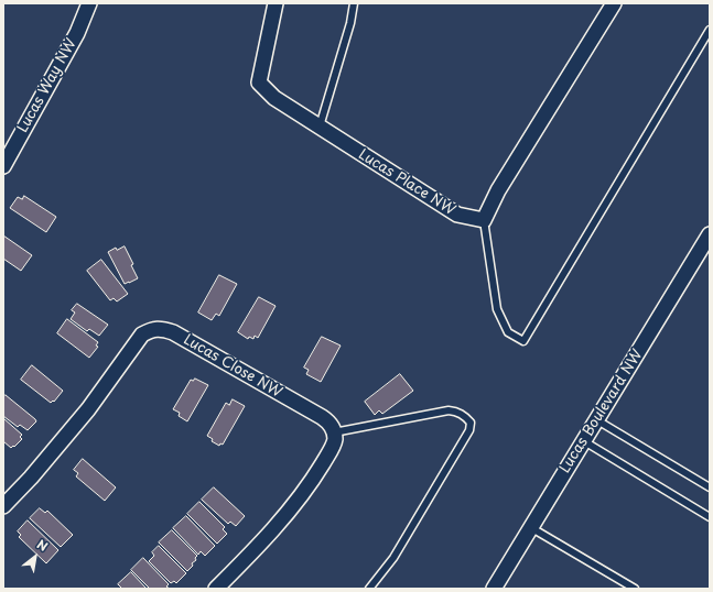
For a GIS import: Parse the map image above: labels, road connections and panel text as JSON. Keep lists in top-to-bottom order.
{
  "streets": {
    "street": [
      "Lucas Way NW",
      "Lucas Place NW",
      "Lucas Close NW",
      "Lucas Boulevard NW"
    ]
  },
  "north": "top right"
}
